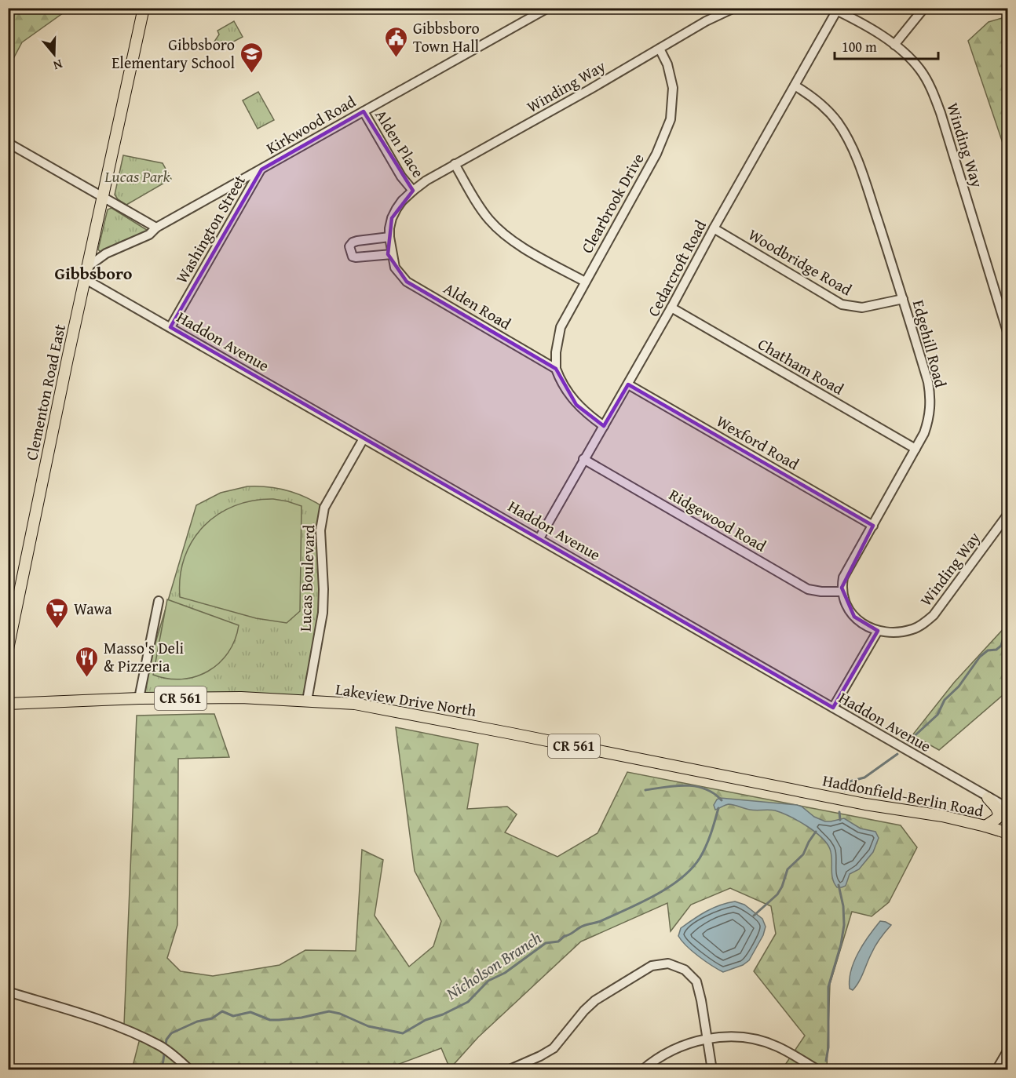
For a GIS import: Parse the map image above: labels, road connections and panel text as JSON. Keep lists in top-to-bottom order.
{
  "streets": {
    "main road": [
      "Clementon Road East",
      "CR 561",
      "Lakeview Drive North",
      "Haddonfield-Berlin Road"
    ],
    "street": [
      "Winding Way",
      "Kirkwood Road",
      "Alden Place",
      "Clearbrook Drive",
      "Washington Street",
      "Woodbridge Road",
      "Cedarcroft Road",
      "Alden Road",
      "Haddon Avenue",
      "Edgehill Road",
      "Chatham Road",
      "Wexford Road",
      "Ridgewood Road",
      "Lucas Boulevard"
    ]
  },
  "crossings": [
    ["Winding Way", "Alden Place"],
    ["Winding Way", "Clearbrook Drive"],
    ["Winding Way", "Cedarcroft Road"],
    ["Winding Way", "Alden Road"],
    ["Kirkwood Road", "Alden Place"],
    ["Kirkwood Road", "Washington Street"],
    ["Kirkwood Road", "Clementon Road East"],
    ["Alden Place", "Alden Road"],
    ["Clearbrook Drive", "Alden Road"],
    ["Washington Street", "Haddon Avenue"],
    ["Woodbridge Road", "Cedarcroft Road"],
    ["Woodbridge Road", "Edgehill Road"],
    ["Cedarcroft Road", "Haddon Avenue"],
    ["Cedarcroft Road", "Edgehill Road"],
    ["Cedarcroft Road", "Chatham Road"],
    ["Cedarcroft Road", "Wexford Road"],
    ["Cedarcroft Road", "Ridgewood Road"],
    ["Haddon Avenue", "Clementon Road East"],
    ["Haddon Avenue", "Lucas Boulevard"],
    ["Edgehill Road", "Chatham Road"],
    ["Edgehill Road", "Wexford Road"],
    ["Edgehill Road", "Ridgewood Road"],
    ["Lucas Boulevard", "Lakeview Drive North"],
    ["Lakeview Drive North", "Haddonfield-Berlin Road"]
  ],
  "districts": ["Gibbsboro"],
  "water": ["Nicholson Branch"],
  "parks": ["Lucas Park"],
  "places": {
    "public building": ["Gibbsboro Town Hall"],
    "school or university": ["Gibbsboro Elementary School"],
    "supermarket": ["Wawa"],
    "restaurant": ["Masso's Deli & Pizzeria"]
  },
  "scale_bar": "100 m",
  "north": "bottom"
}
